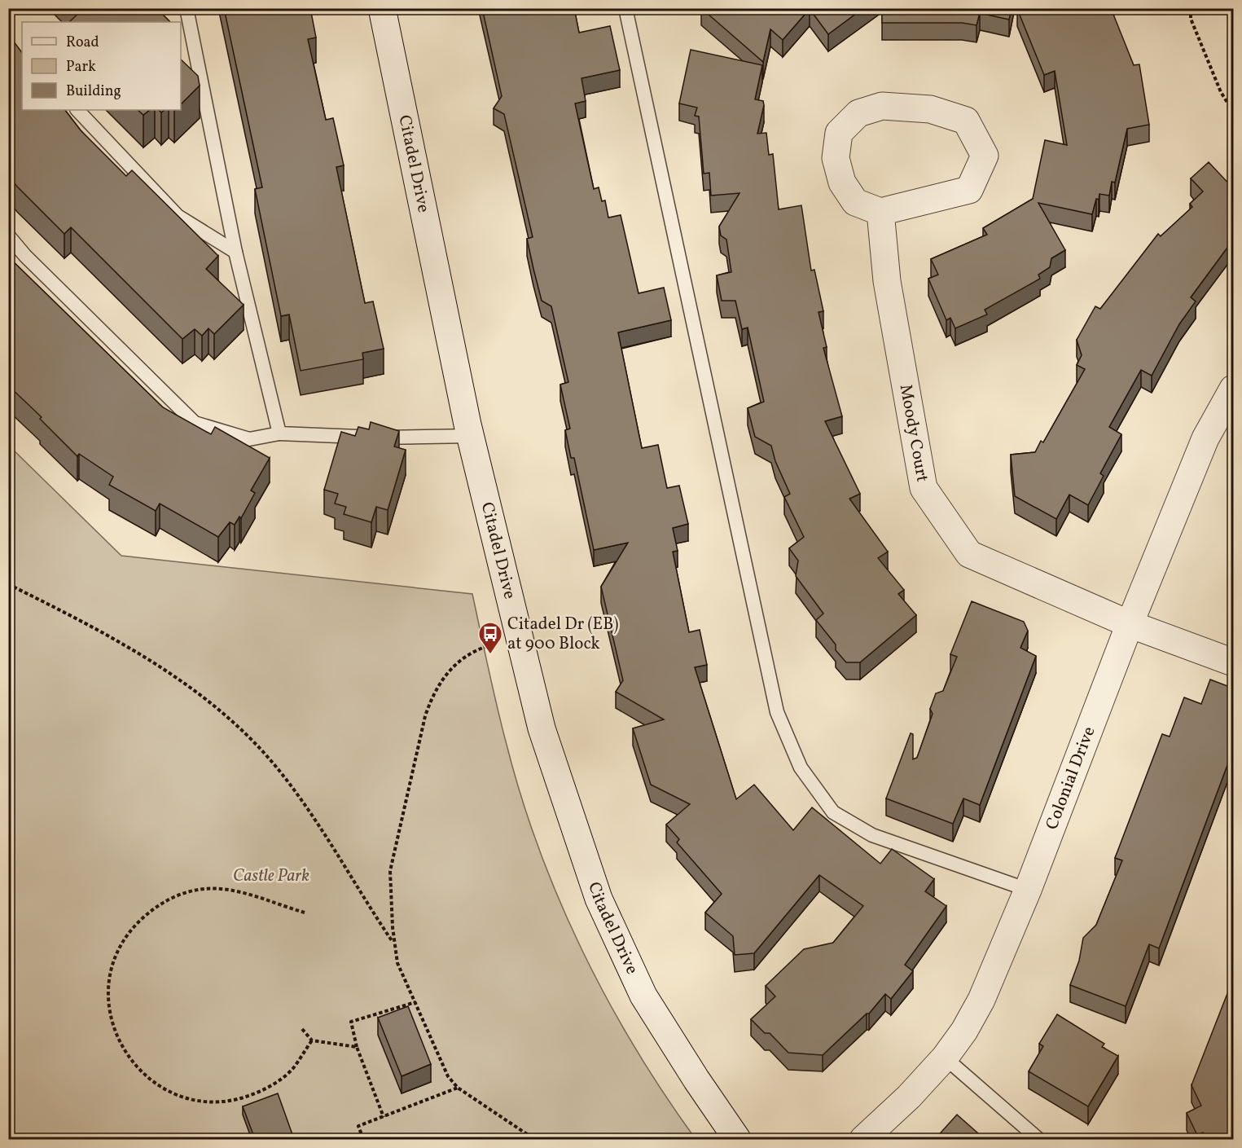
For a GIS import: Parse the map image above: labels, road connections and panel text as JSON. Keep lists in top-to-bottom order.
{
  "streets": {
    "street": ["Citadel Drive", "Moody Court", "Colonial Drive"]
  },
  "crossings": [
    ["Moody Court", "Colonial Drive"]
  ],
  "parks": ["Castle Park"],
  "places": {
    "bus stop": ["Citadel Dr (EB) at 900 Block"]
  },
  "legend": ["Road", "Park", "Building"]
}
